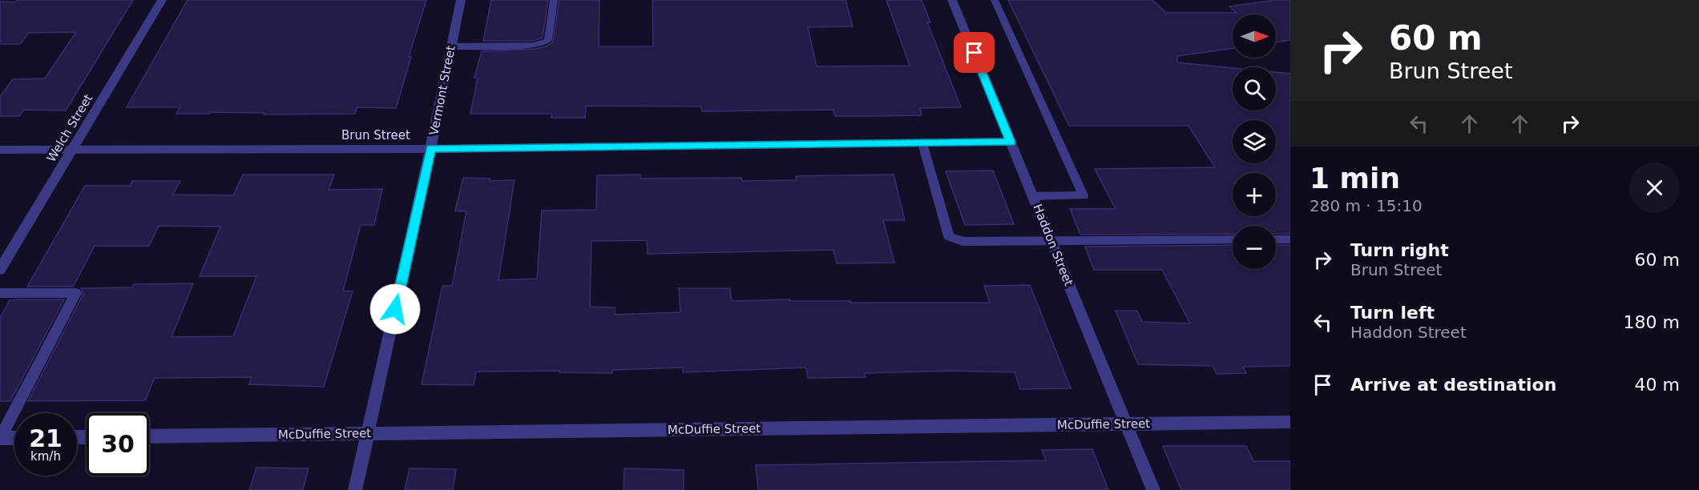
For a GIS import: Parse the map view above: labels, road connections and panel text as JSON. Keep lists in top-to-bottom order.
{
  "streets": {
    "street": [
      "Vermont Street",
      "Welch Street",
      "Brun Street",
      "Haddon Street",
      "McDuffie Street"
    ]
  },
  "crossings": [
    ["Vermont Street", "Brun Street"],
    ["Vermont Street", "McDuffie Street"],
    ["Welch Street", "Brun Street"],
    ["Brun Street", "Haddon Street"],
    ["Haddon Street", "McDuffie Street"]
  ],
  "north": "right",
  "page": {
    "turn": ["60 m", "Brun Street"],
    "map_buttons": ["+", "−"],
    "heading": ["1 min", "280 m · 15:10"],
    "list": [
      {
        "name": "Turn right",
        "note": "Brun Street",
        "value": "60 m"
      },
      {
        "name": "Turn left",
        "note": "Haddon Street",
        "value": "180 m"
      },
      {
        "name": "Arrive at destination",
        "value": "40 m"
      }
    ],
    "speed": "21 km/h",
    "limit": "30"
  }
}
